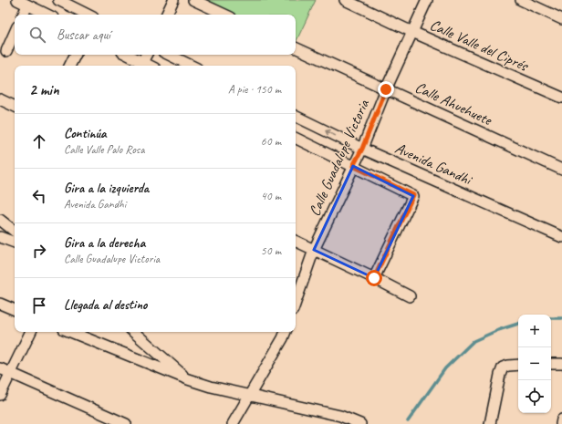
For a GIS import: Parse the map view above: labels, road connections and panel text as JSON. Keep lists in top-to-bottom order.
{
  "streets": {
    "street": [
      "Calle Valle del Ciprés",
      "Calle Ahuehuete",
      "Calle Guadalupe Victoria",
      "Avenida Gandhi"
    ]
  },
  "crossings": [
    ["Calle Valle del Ciprés", "Calle Guadalupe Victoria"],
    ["Calle Ahuehuete", "Calle Guadalupe Victoria"],
    ["Calle Guadalupe Victoria", "Avenida Gandhi"]
  ],
  "page": {
    "search": "Buscar aquí",
    "heading": ["2 min", "A pie · 150 m"],
    "list": [
      ["Continúa", "Calle Valle Palo Rosa", "60 m"],
      ["Gira a la izquierda", "Avenida Gandhi", "40 m"],
      ["Gira a la derecha", "Calle Guadalupe Victoria", "50 m"],
      "Llegada al destino"
    ],
    "map_buttons": ["+", "−"]
  }
}
